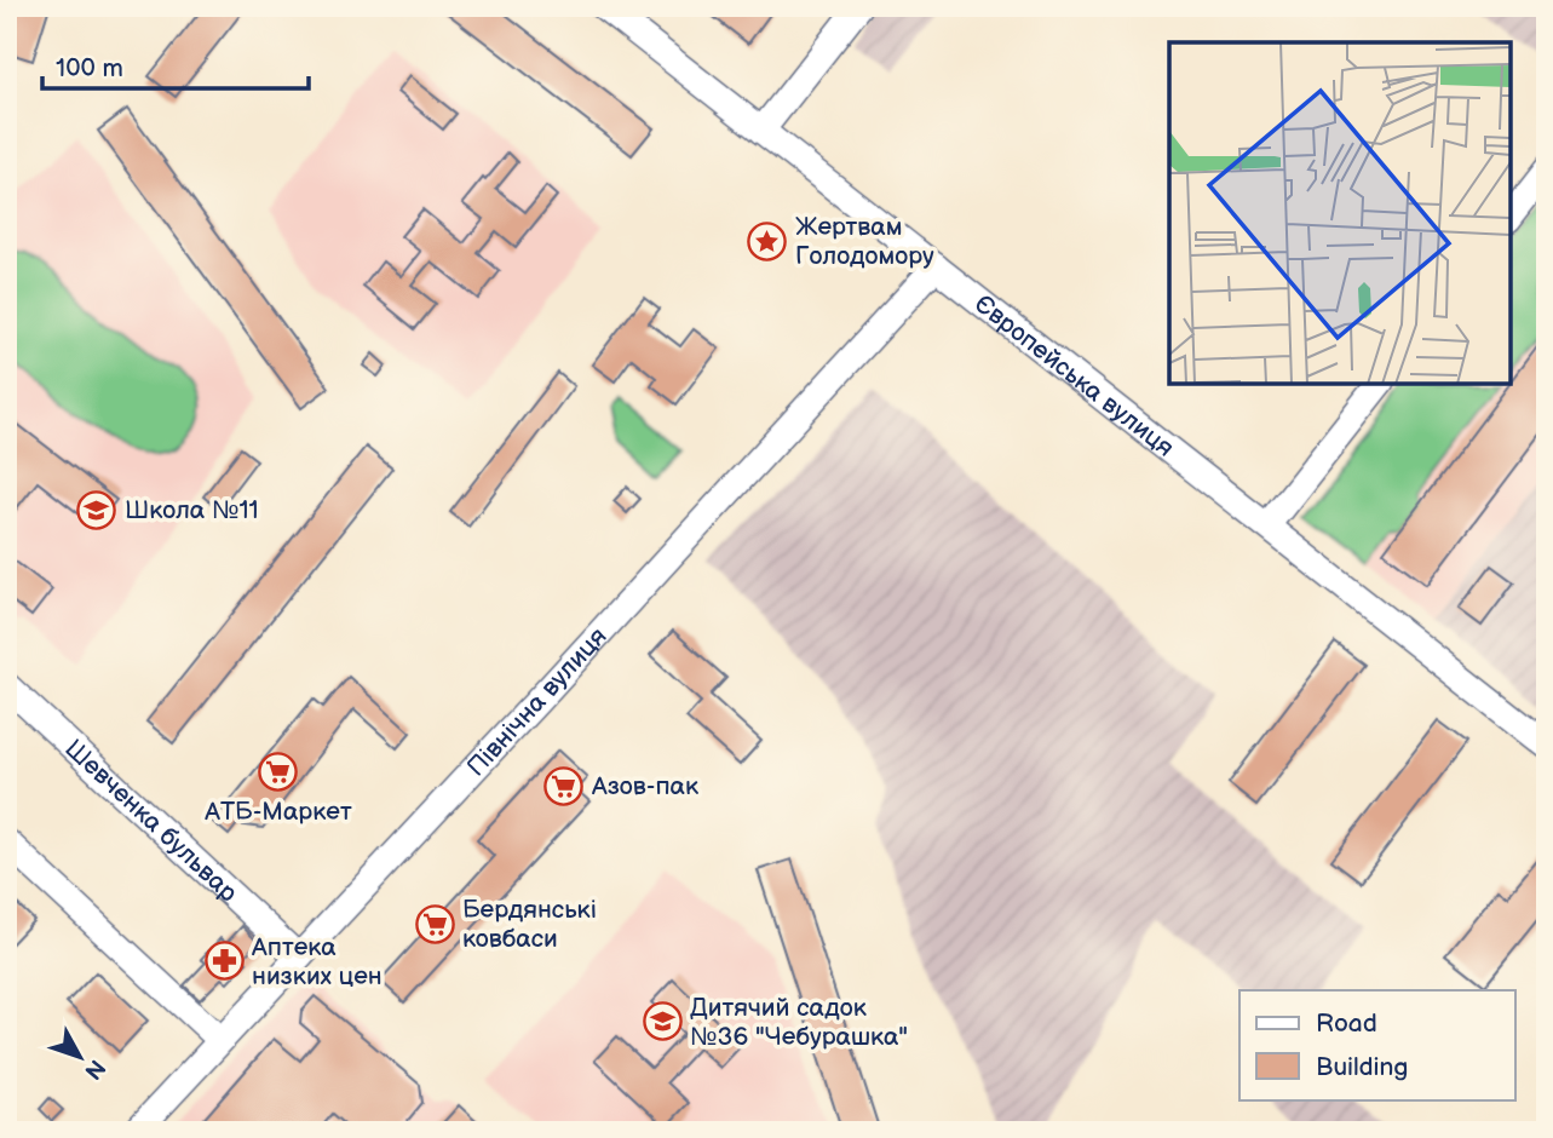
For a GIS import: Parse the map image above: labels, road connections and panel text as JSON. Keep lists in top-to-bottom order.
{
  "streets": {
    "street": ["Європейська вулиця", "Північна вулиця", "Шевченка бульвар"]
  },
  "crossings": [
    ["Європейська вулиця", "Північна вулиця"],
    ["Північна вулиця", "Шевченка бульвар"]
  ],
  "places": {
    "place": ["Жертвам Голодомору"],
    "school or university": ["Школа №11", "Дитячий садок №36 \"Чебурашка\""],
    "supermarket": ["АТБ-Маркет", "Азов-пак", "Бердянські ковбаси"],
    "pharmacy": ["Аптека низких цен"]
  },
  "legend": ["Road", "Building"],
  "scale_bar": "100 m",
  "north": "bottom right"
}
